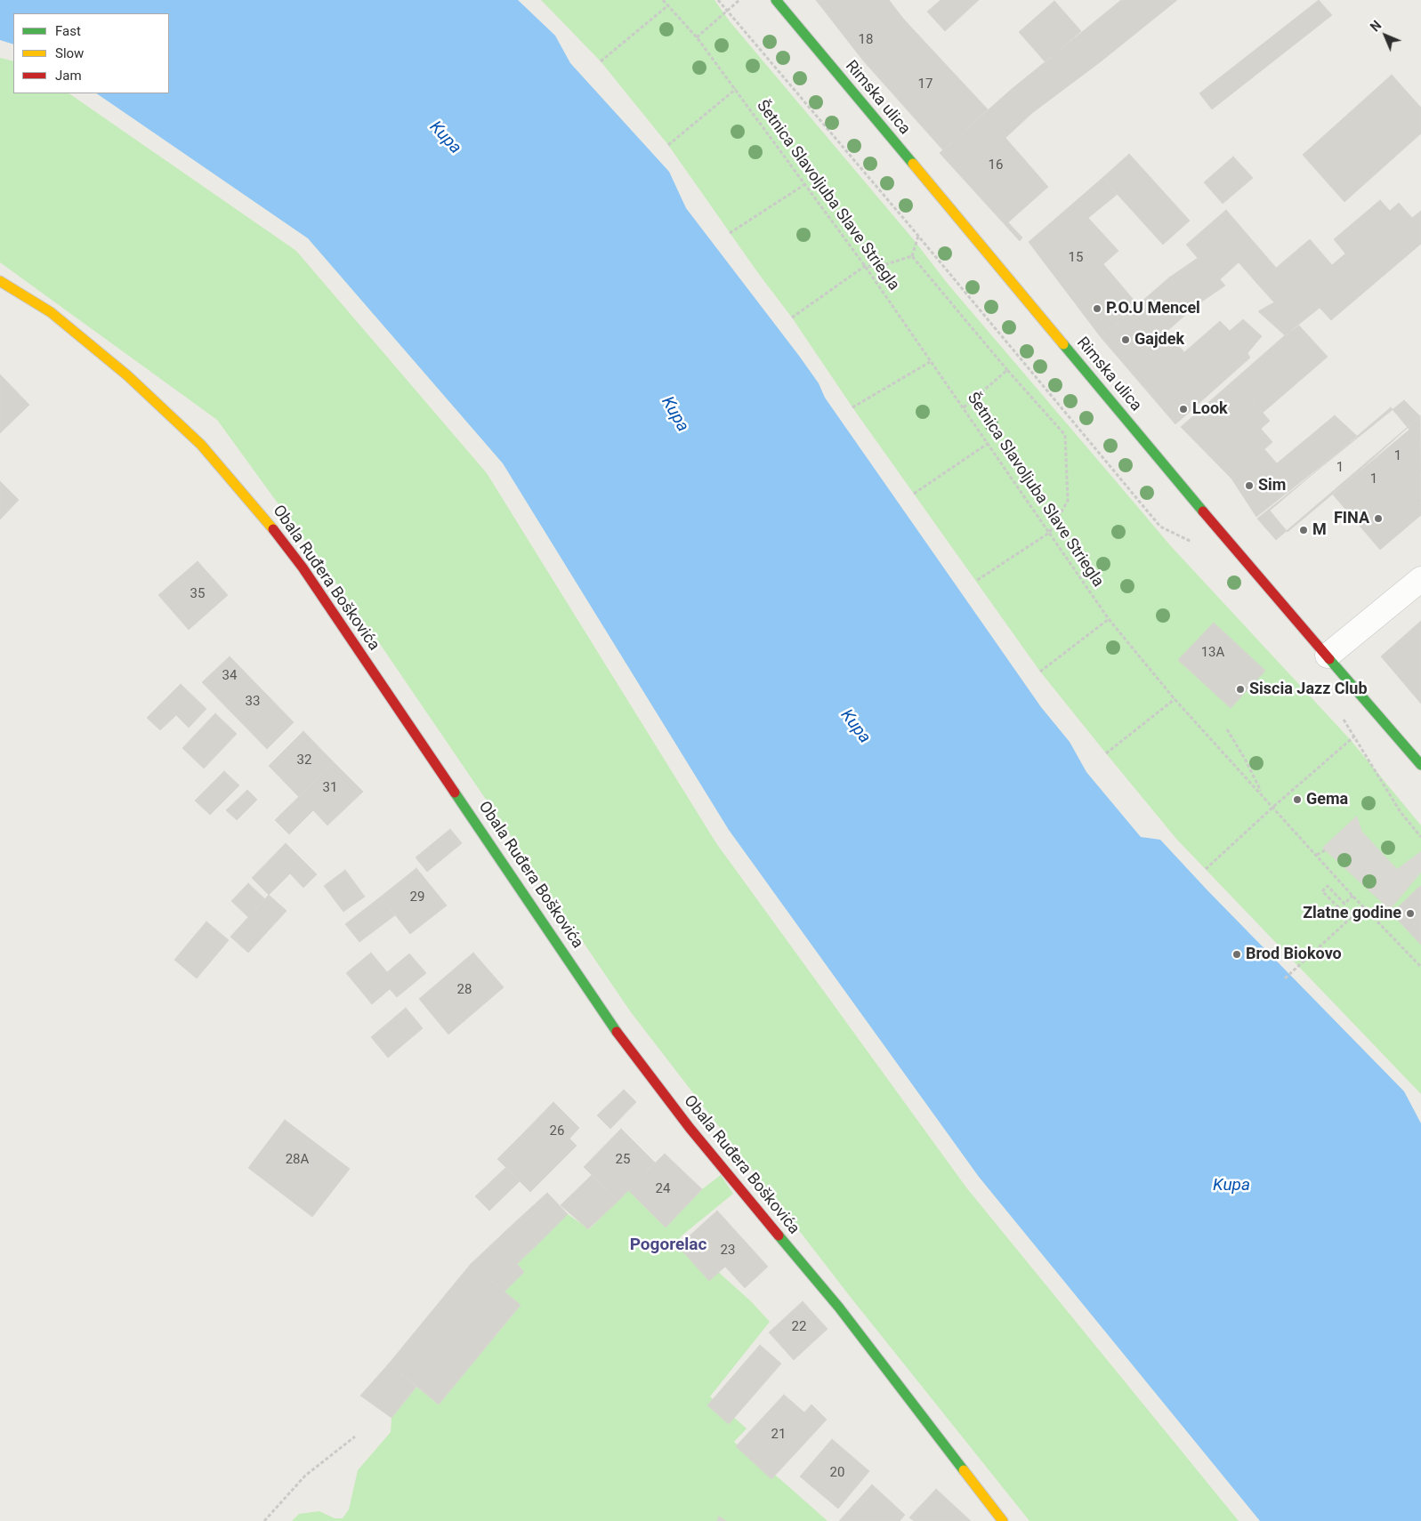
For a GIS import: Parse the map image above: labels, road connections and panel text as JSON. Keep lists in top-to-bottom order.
{
  "streets": {
    "street": ["Rimska ulica", "Obala Ruđera Boškovića"],
    "path": ["Šetnica Slavoljuba Slave Striegla"]
  },
  "districts": ["Pogorelac"],
  "water": ["Kupa"],
  "places": [
    "P.O.U Mencel",
    "Gajdek",
    "Look",
    "Sim",
    "FINA",
    "M",
    "Siscia Jazz Club",
    "Gema",
    "Zlatne godine",
    "Brod Biokovo"
  ],
  "house_numbers": [
    "18",
    "17",
    "16",
    "15",
    "1",
    "1",
    "1",
    "35",
    "13A",
    "34",
    "33",
    "32",
    "31",
    "29",
    "28",
    "26",
    "28A",
    "25",
    "24",
    "23",
    "22",
    "21",
    "20"
  ],
  "legend": ["Fast", "Slow", "Jam"],
  "north": "top left"
}
